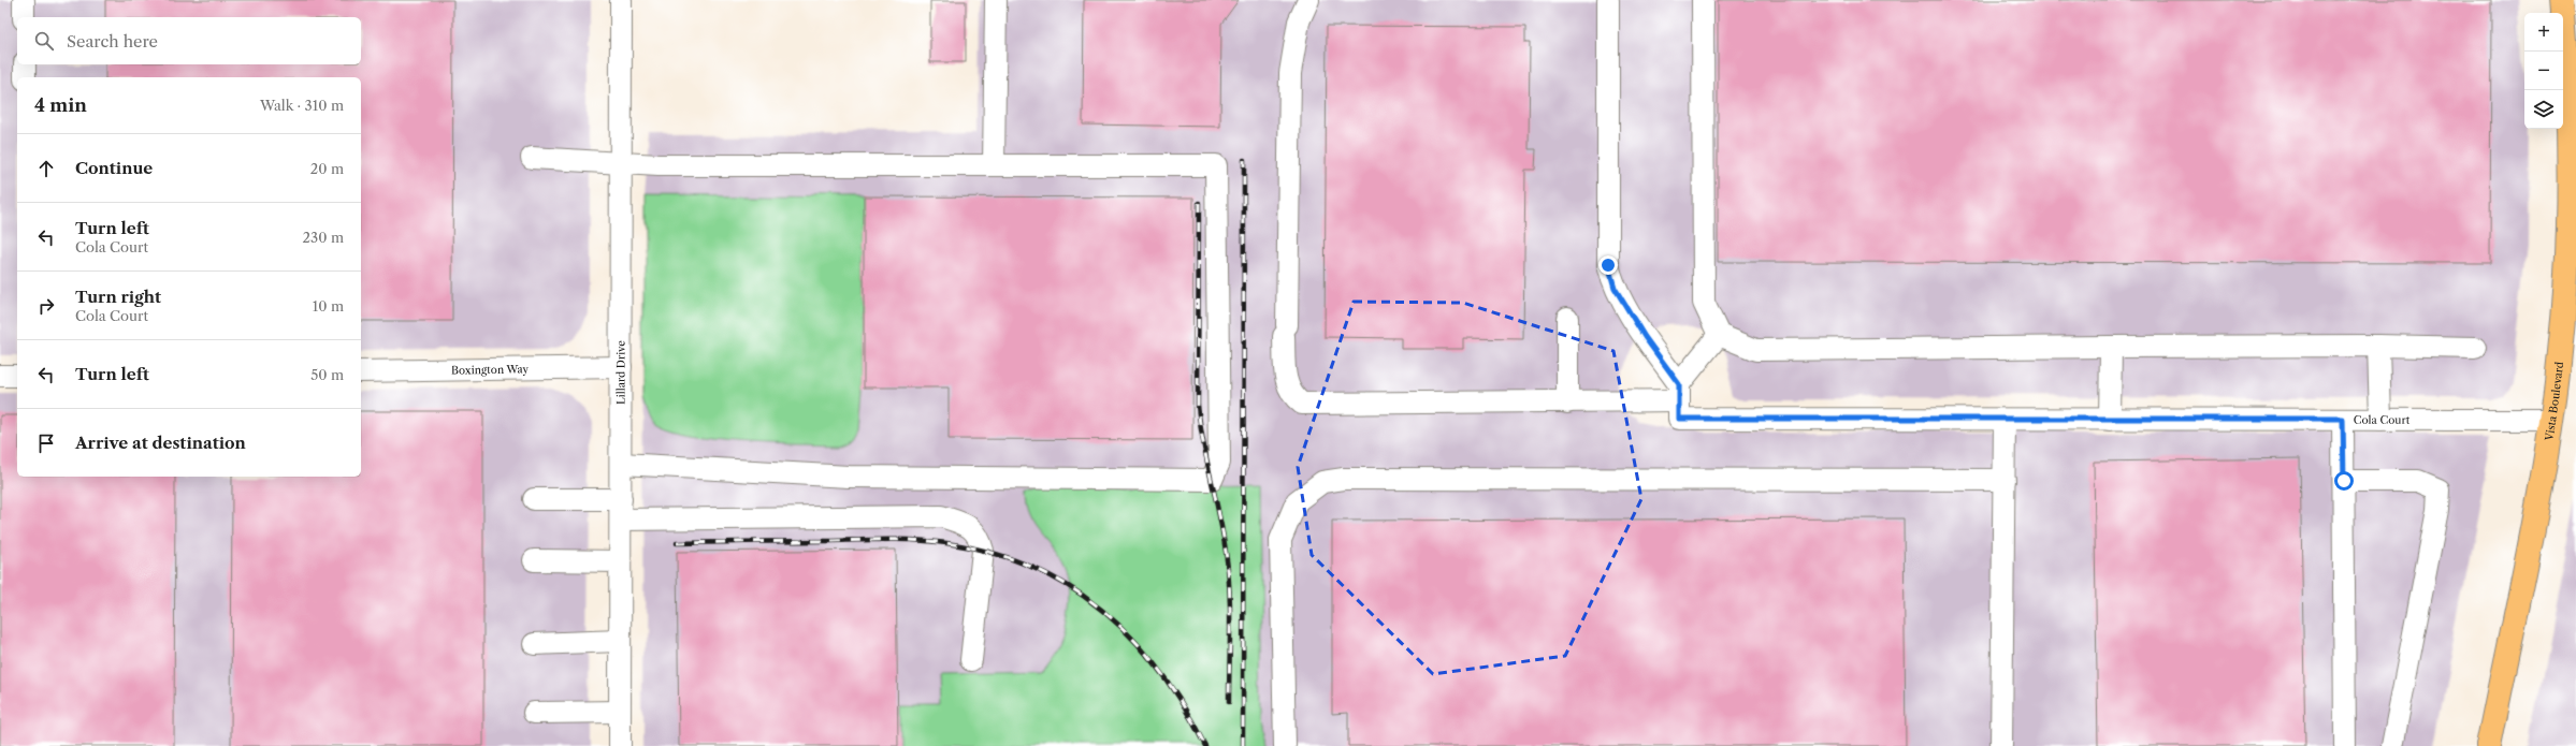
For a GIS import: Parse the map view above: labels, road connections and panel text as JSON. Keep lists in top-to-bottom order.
{
  "streets": {
    "main road": ["Vista Boulevard"],
    "street": ["Boxington Way", "Lillard Drive", "Cola Court"]
  },
  "crossings": [
    ["Boxington Way", "Lillard Drive"],
    ["Vista Boulevard", "Cola Court"]
  ],
  "page": {
    "map_buttons": ["+", "−"],
    "search": "Search here",
    "heading": ["4 min", "Walk · 310 m"],
    "list": [
      ["Continue", "20 m"],
      ["Turn left", "Cola Court", "230 m"],
      ["Turn right", "Cola Court", "10 m"],
      ["Turn left", "50 m"],
      "Arrive at destination"
    ]
  }
}
